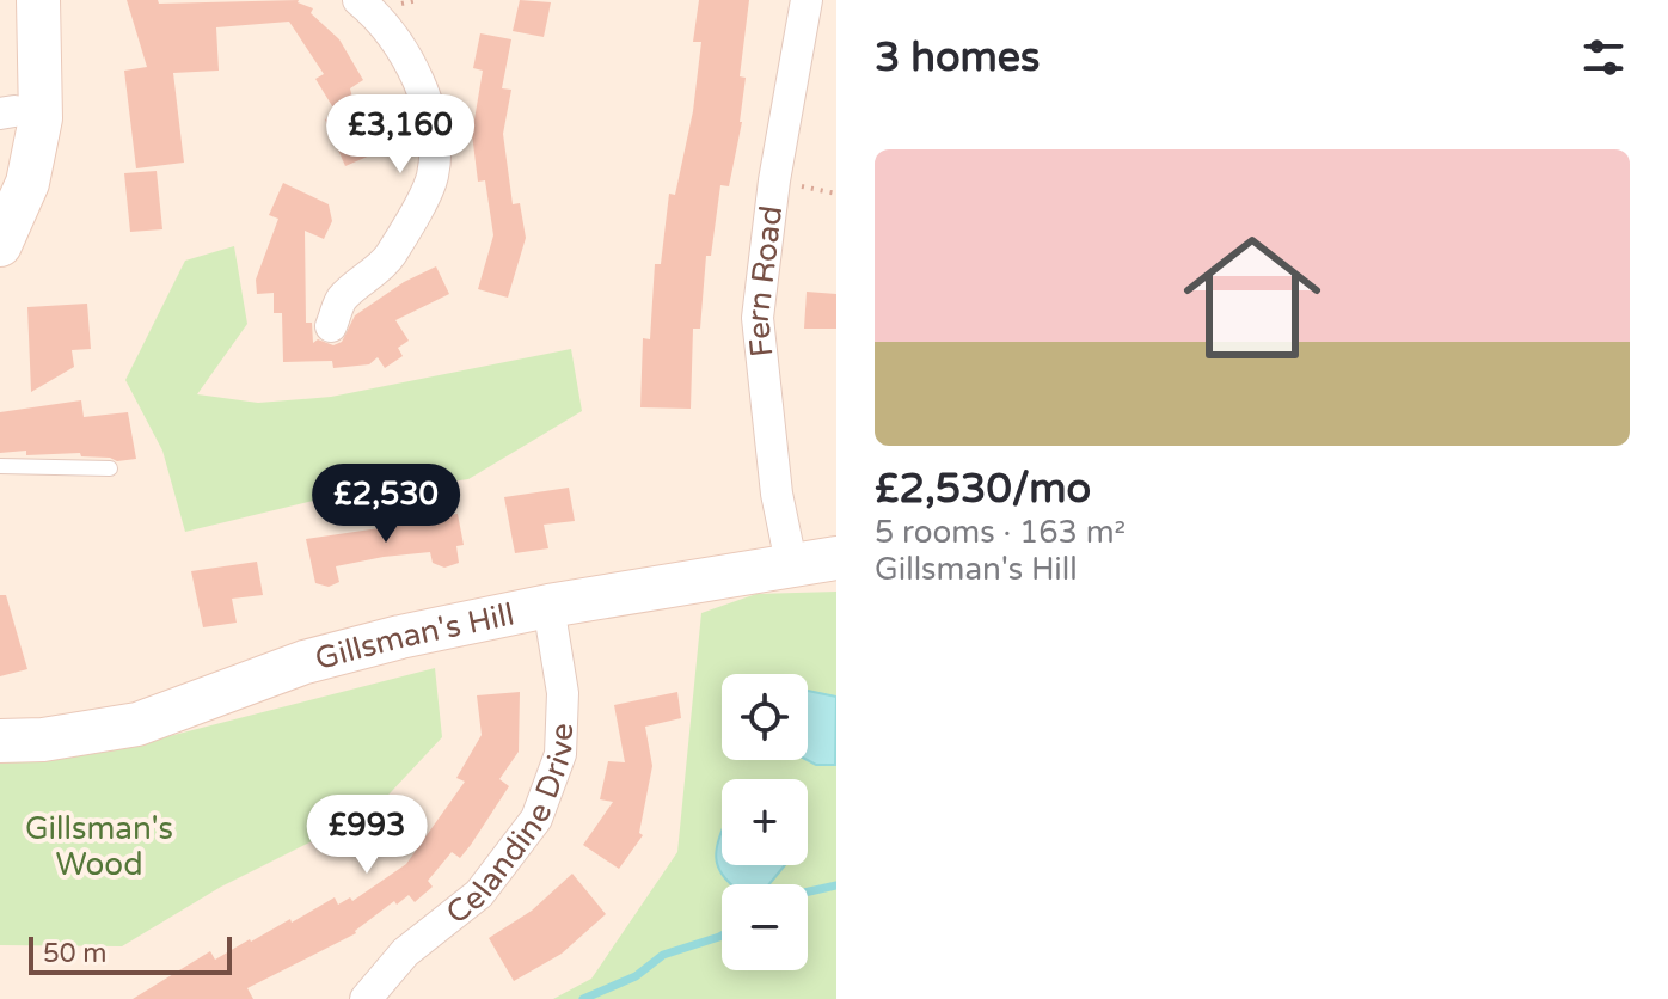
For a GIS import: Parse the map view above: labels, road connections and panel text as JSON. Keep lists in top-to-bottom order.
{
  "streets": {
    "street": ["Fern Road", "Gillsman's Hill", "Celandine Drive"]
  },
  "crossings": [
    ["Fern Road", "Gillsman's Hill"],
    ["Gillsman's Hill", "Celandine Drive"]
  ],
  "parks": ["Gillsman's Wood"],
  "scale_bar": "50 m",
  "page": {
    "heading": "3 homes",
    "price": ["£3,160", "£2,530", "£993"],
    "list": [
      {
        "name": "£2,530/mo",
        "note": "5 rooms · 163 m² · Gillsman's Hill"
      }
    ],
    "map_buttons": ["+", "−"],
    "scale": "50 m"
  }
}
